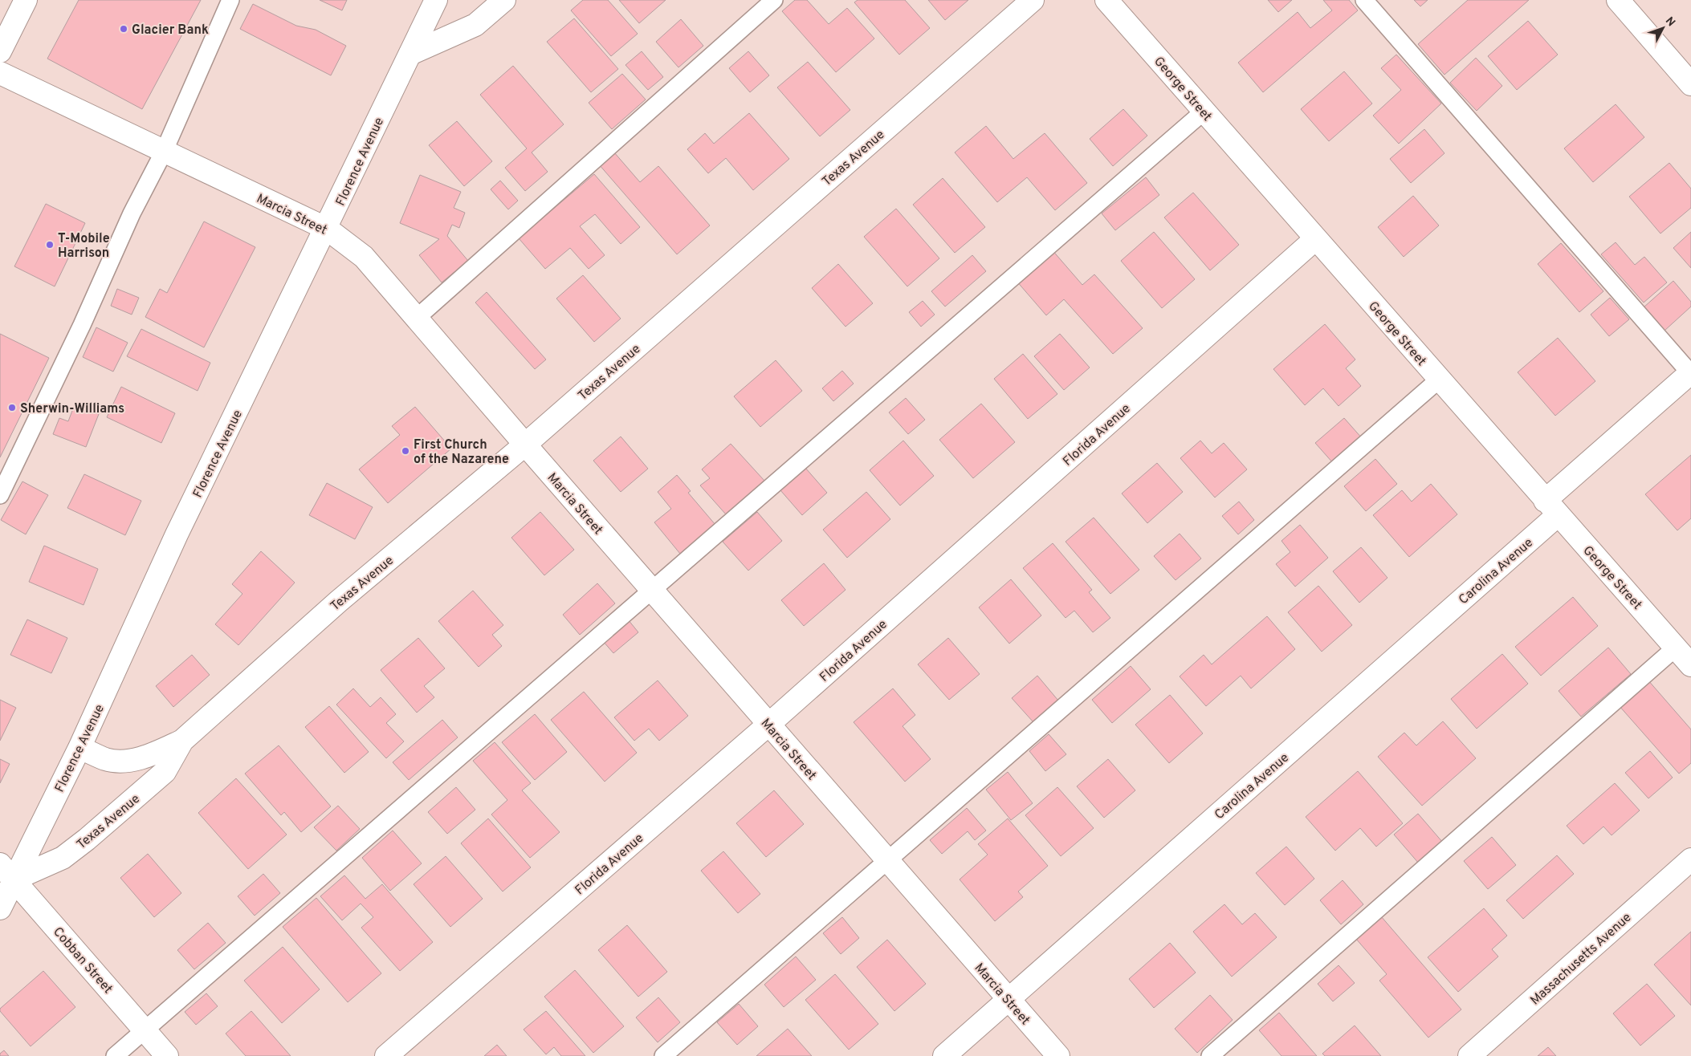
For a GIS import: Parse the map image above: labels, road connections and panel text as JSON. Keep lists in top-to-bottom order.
{
  "streets": {
    "street": [
      "George Street",
      "Texas Avenue",
      "Florence Avenue",
      "Marcia Street",
      "Florida Avenue",
      "Carolina Avenue",
      "Massachusetts Avenue",
      "Cobban Street"
    ]
  },
  "crossings": [
    ["George Street", "Florida Avenue"],
    ["George Street", "Carolina Avenue"],
    ["Texas Avenue", "Florence Avenue"],
    ["Texas Avenue", "Marcia Street"],
    ["Texas Avenue", "Cobban Street"],
    ["Florence Avenue", "Marcia Street"],
    ["Florence Avenue", "Cobban Street"],
    ["Marcia Street", "Florida Avenue"],
    ["Marcia Street", "Carolina Avenue"]
  ],
  "places": [
    "Glacier Bank",
    "T-Mobile Harrison",
    "Sherwin-Williams",
    "First Church of the Nazarene"
  ],
  "north": "top right"
}
